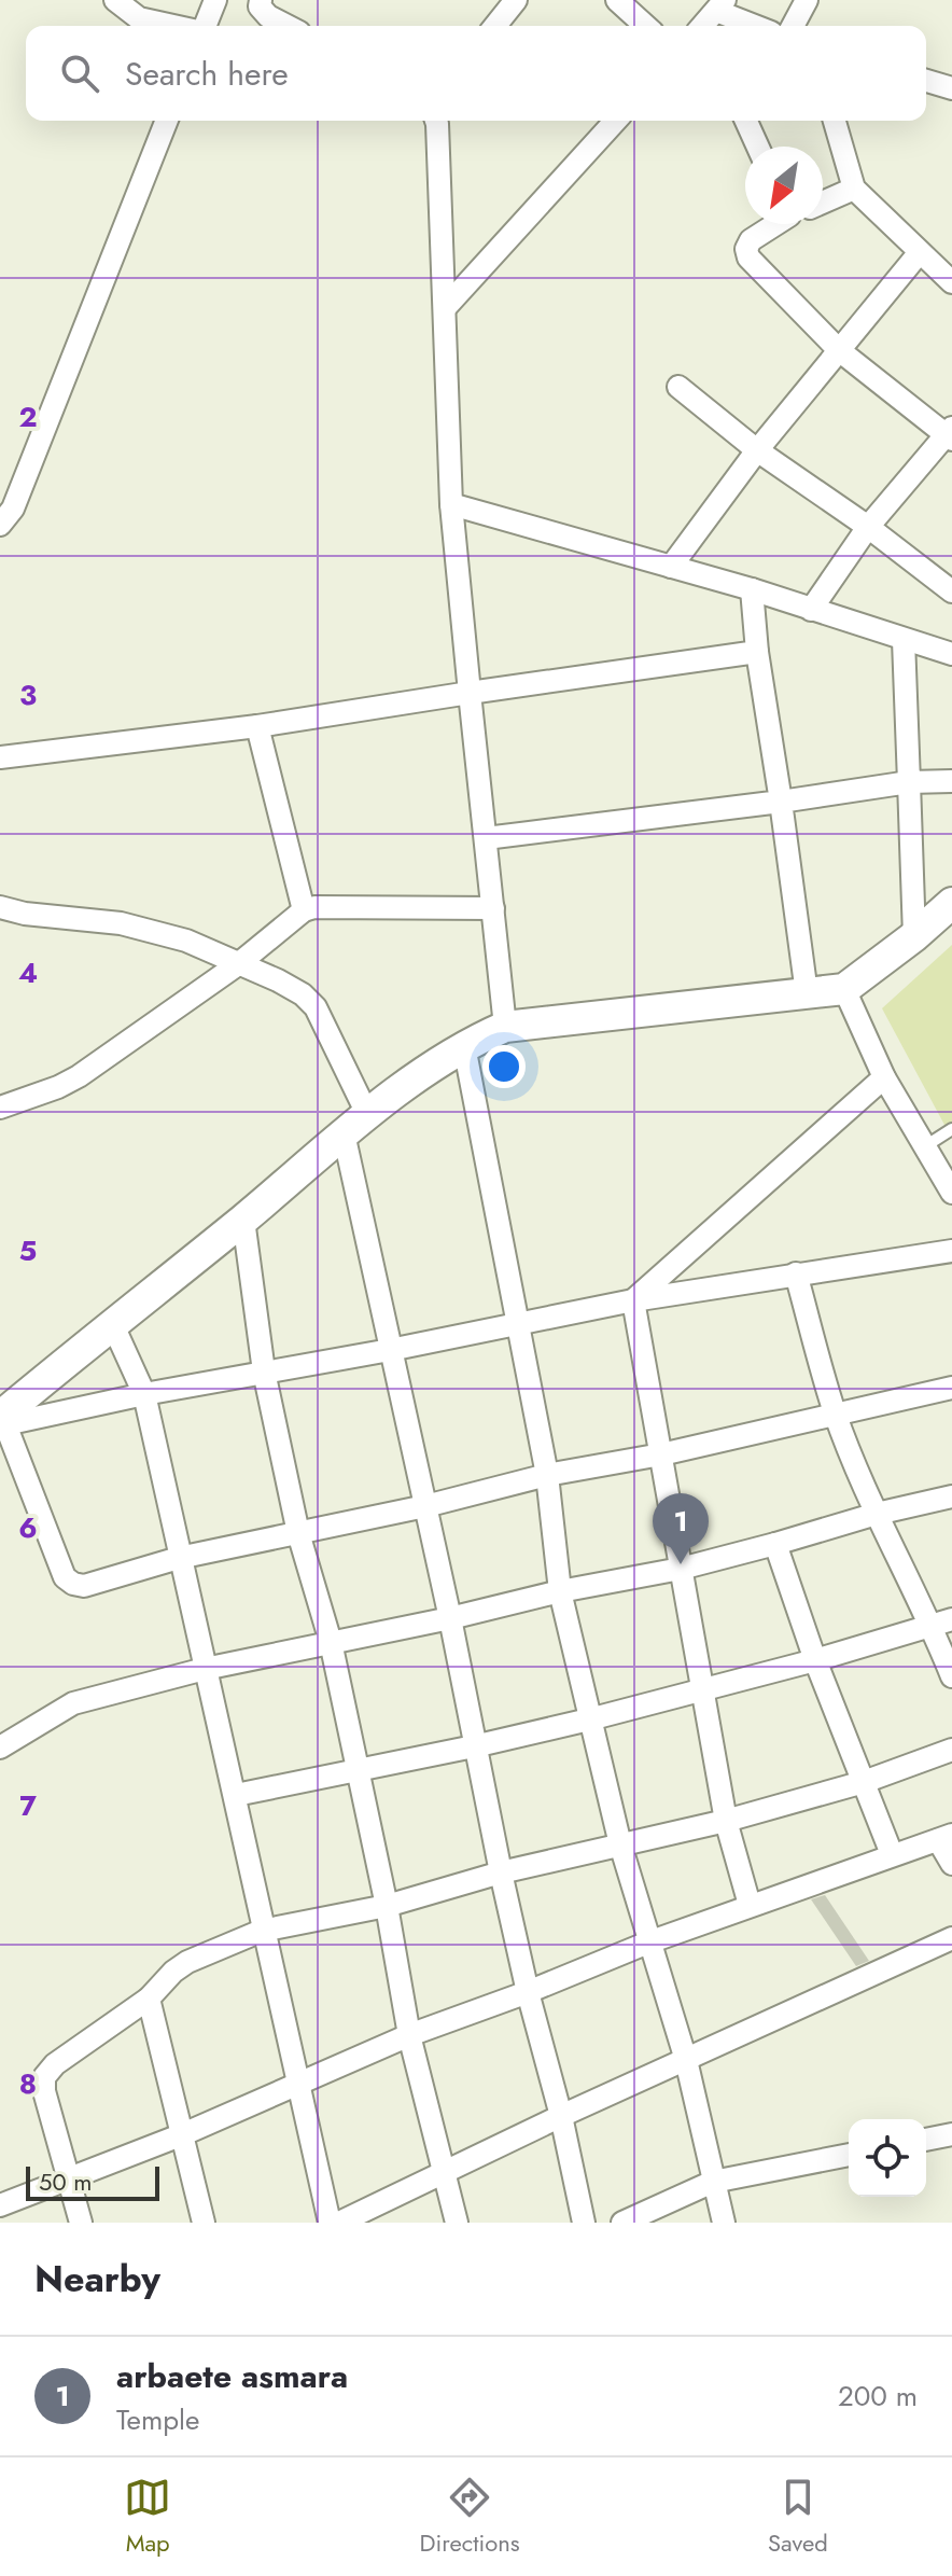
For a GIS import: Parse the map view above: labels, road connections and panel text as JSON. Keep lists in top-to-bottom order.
{
  "scale_bar": "50 m",
  "north": "bottom left",
  "page": {
    "search": "Search here",
    "pins": "1",
    "scale": "50 m",
    "heading": "Nearby",
    "list": [
      {
        "mark": "1",
        "name": "arbaete asmara",
        "note": "Temple",
        "value": "200 m"
      }
    ],
    "nav": ["Map", "Directions", "Saved"]
  },
  "grid": {
    "rows": [
      "2",
      "3",
      "4",
      "5",
      "6",
      "7",
      "8"
    ]
  }
}
